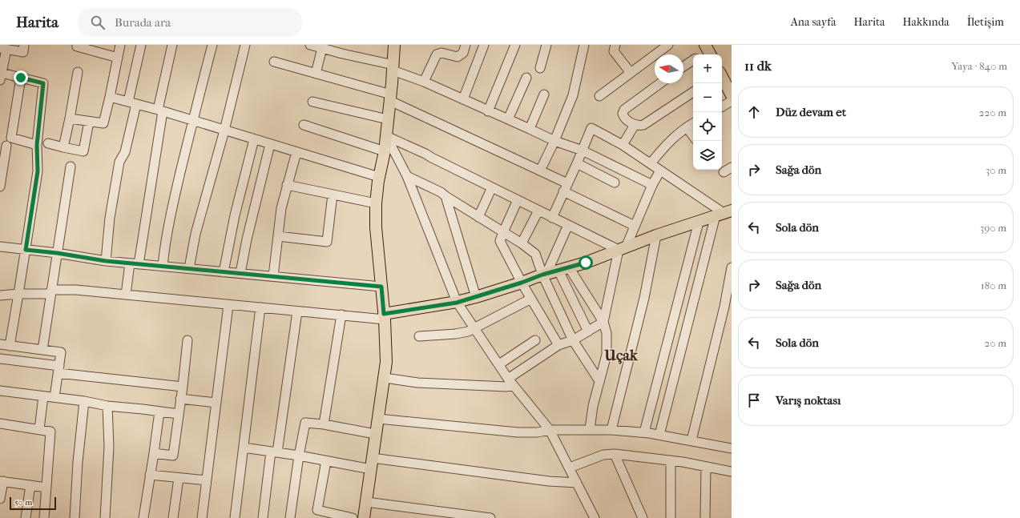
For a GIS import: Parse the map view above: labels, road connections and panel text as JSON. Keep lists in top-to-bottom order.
{
  "districts": ["Uçak"],
  "scale_bar": "50 m",
  "north": "left",
  "page": {
    "header": "Harita",
    "search": "Burada ara",
    "nav": [
      "Ana sayfa",
      "Harita",
      "Hakkında",
      "İletişim"
    ],
    "heading": ["11 dk", "Yaya · 840 m"],
    "map_buttons": ["+", "−"],
    "list": [
      ["Düz devam et", "220 m"],
      ["Sağa dön", "30 m"],
      ["Sola dön", "390 m"],
      ["Sağa dön", "180 m"],
      ["Sola dön", "20 m"],
      "Varış noktası"
    ],
    "scale": "50 m"
  }
}
